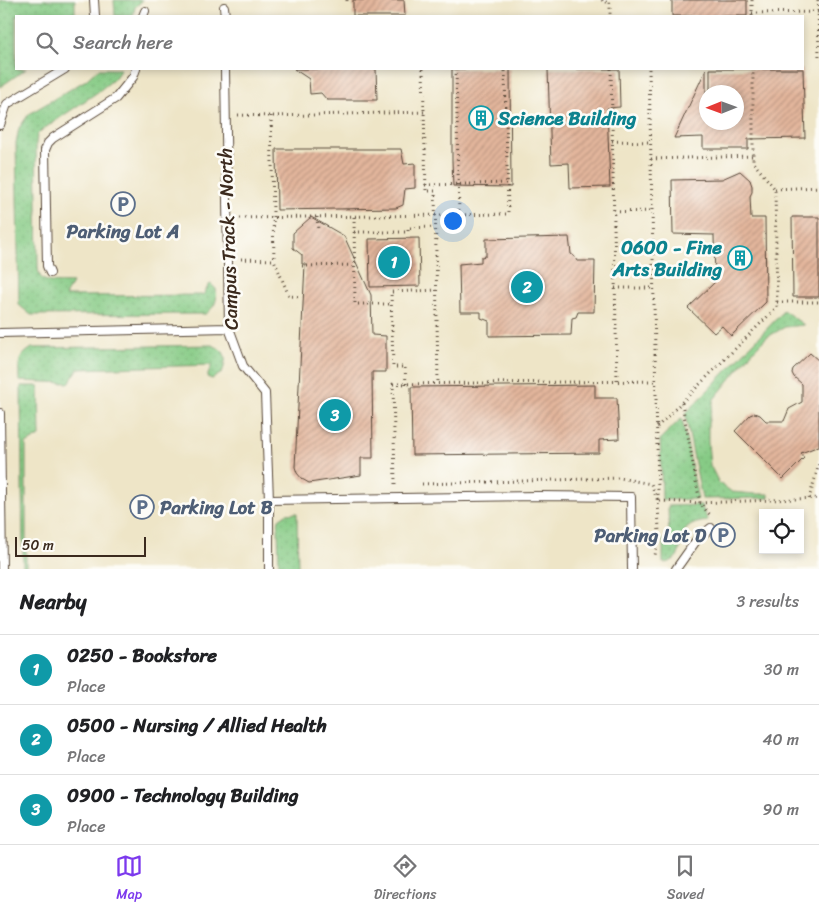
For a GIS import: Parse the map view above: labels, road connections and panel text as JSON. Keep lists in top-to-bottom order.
{
  "streets": {
    "path": ["Campus Track - North"]
  },
  "places": {
    "building": ["Science Building", "0600 - Fine Arts Building"],
    "parking": ["Parking Lot A", "Parking Lot B", "Parking Lot D"]
  },
  "scale_bar": "50 m",
  "north": "left",
  "page": {
    "search": "Search here",
    "pins": ["1", "2", "3"],
    "scale": "50 m",
    "heading": ["Nearby", "3 results"],
    "list": [
      {
        "mark": "1",
        "name": "0250 - Bookstore",
        "note": "Place",
        "value": "30 m"
      },
      {
        "mark": "2",
        "name": "0500 - Nursing / Allied Health",
        "note": "Place",
        "value": "40 m"
      },
      {
        "mark": "3",
        "name": "0900 - Technology Building",
        "note": "Place",
        "value": "90 m"
      }
    ],
    "nav": ["Map", "Directions", "Saved"]
  }
}
